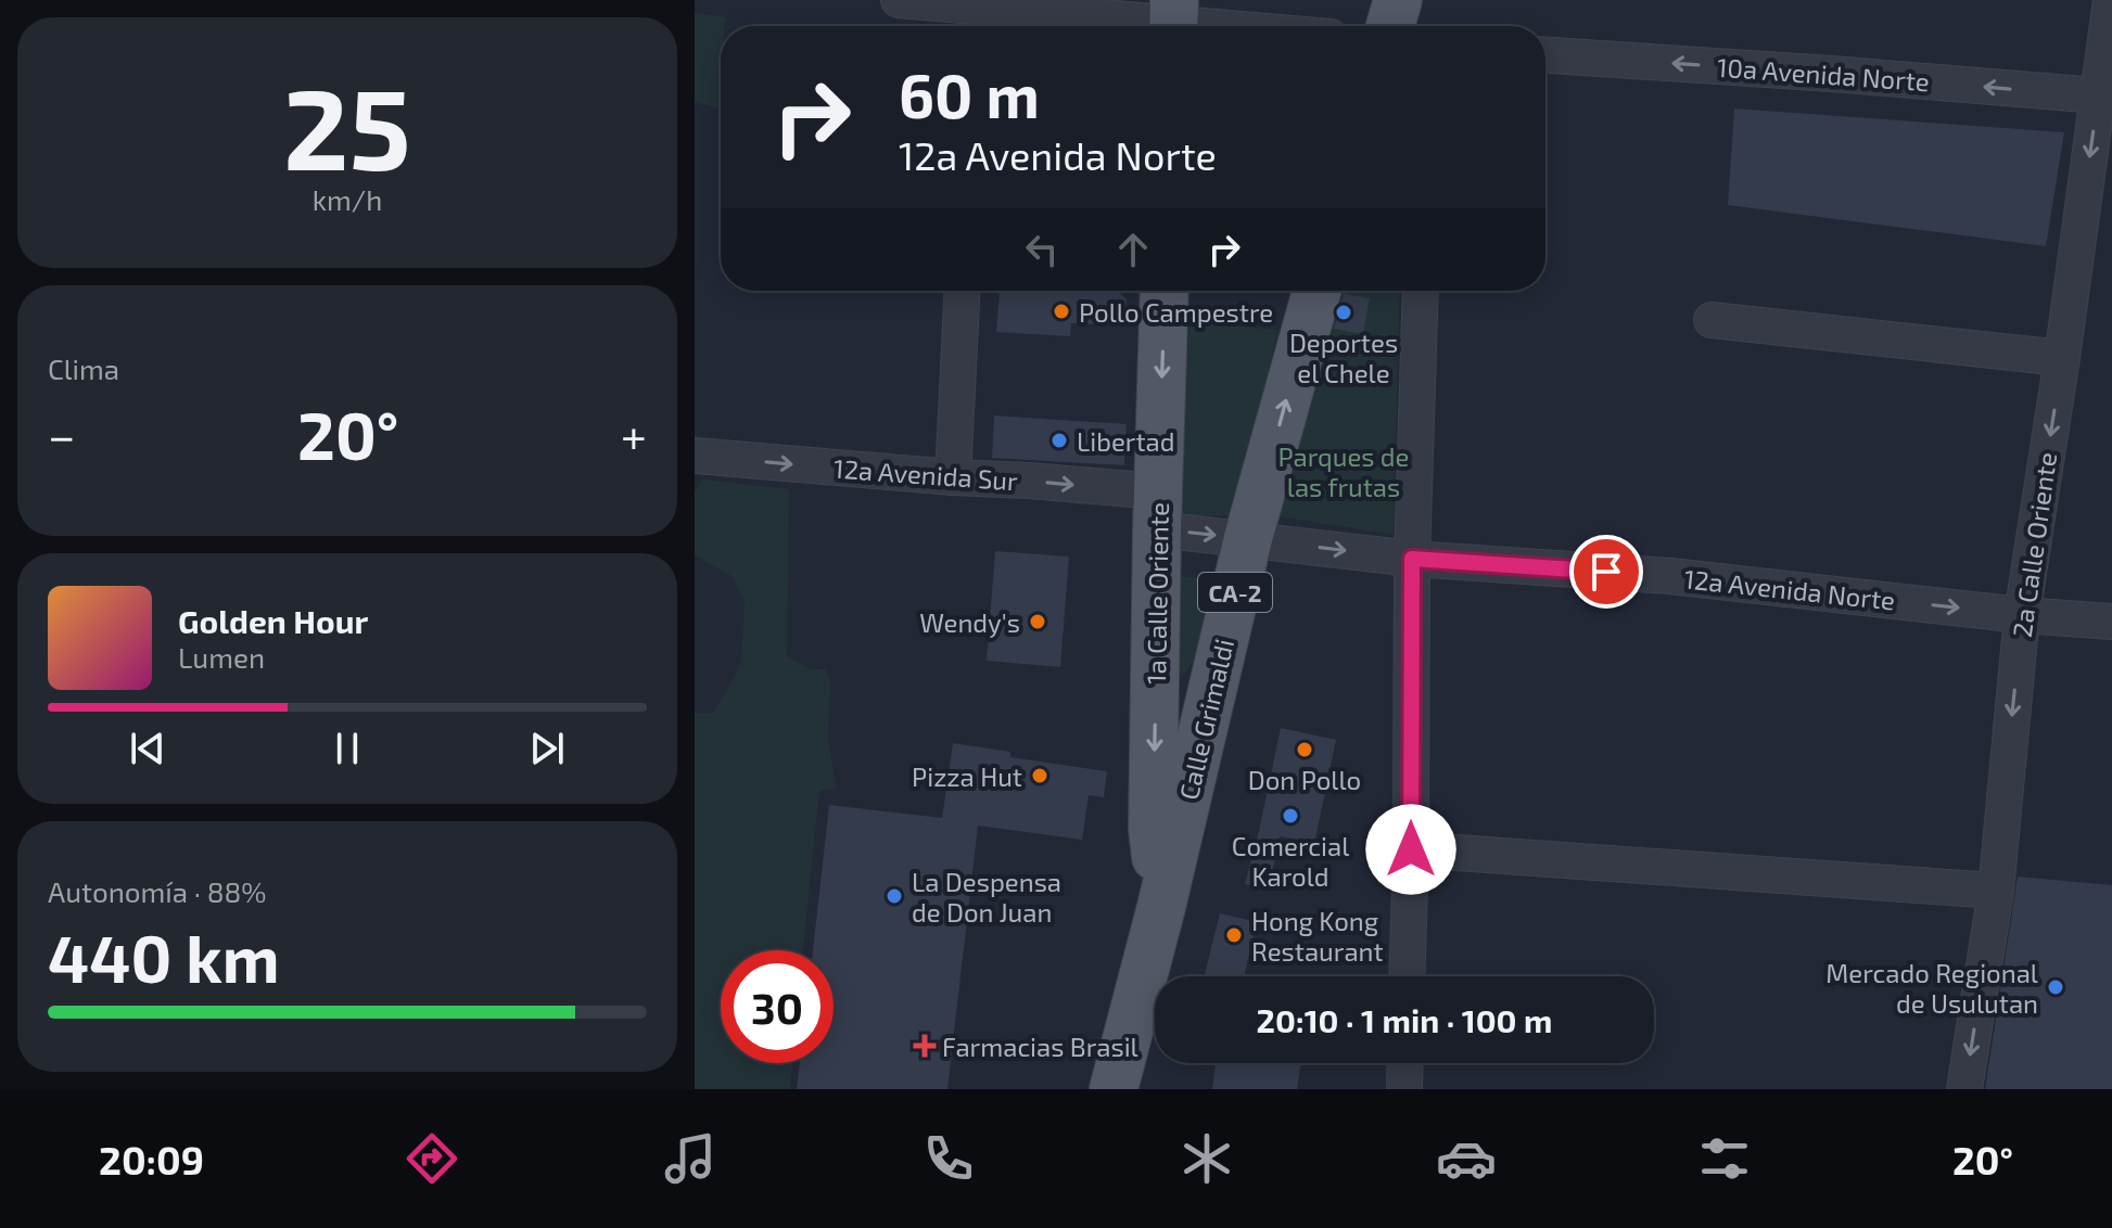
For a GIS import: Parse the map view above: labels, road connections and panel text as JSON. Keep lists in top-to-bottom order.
{
  "streets": {
    "main road": ["CA-2", "1a Calle Oriente", "Calle Grimaldi"],
    "street": [
      "10a Avenida Norte",
      "12a Avenida Sur",
      "2a Calle Oriente",
      "12a Avenida Norte"
    ]
  },
  "crossings": [
    ["10a Avenida Norte", "2a Calle Oriente"],
    ["12a Avenida Sur", "12a Avenida Norte"],
    ["12a Avenida Sur", "1a Calle Oriente"],
    ["2a Calle Oriente", "12a Avenida Norte"],
    ["12a Avenida Norte", "1a Calle Oriente"],
    ["12a Avenida Norte", "Calle Grimaldi"],
    ["CA-2", "1a Calle Oriente"],
    ["CA-2", "Calle Grimaldi"],
    ["1a Calle Oriente", "Calle Grimaldi"]
  ],
  "one_way": [
    "12a Avenida Sur",
    "2a Calle Oriente",
    "1a Calle Oriente",
    "Calle Grimaldi"
  ],
  "parks": ["Parques de las frutas"],
  "places": {
    "other": [
      "Pollo Campestre",
      "Deportes el Chele",
      "Libertad",
      "Wendy's",
      "Don Pollo",
      "Pizza Hut",
      "Comercial Karold",
      "La Despensa de Don Juan",
      "Hong Kong Restaurant",
      "Mercado Regional de Usulutan"
    ],
    "health": ["Farmacias Brasil"]
  },
  "page": {
    "tile": [
      ["25", "km/h"],
      "Clima",
      ["Autonomía · 88%", "440 km"]
    ],
    "turn": ["60 m", "12a Avenida Norte"],
    "heat": ["−", "20°", "+"],
    "song": ["Golden Hour", "Lumen"],
    "limit": "30",
    "trip": "20:10 · 1 min · 100 m",
    "tabs": ["20:09", "20°"]
  }
}
